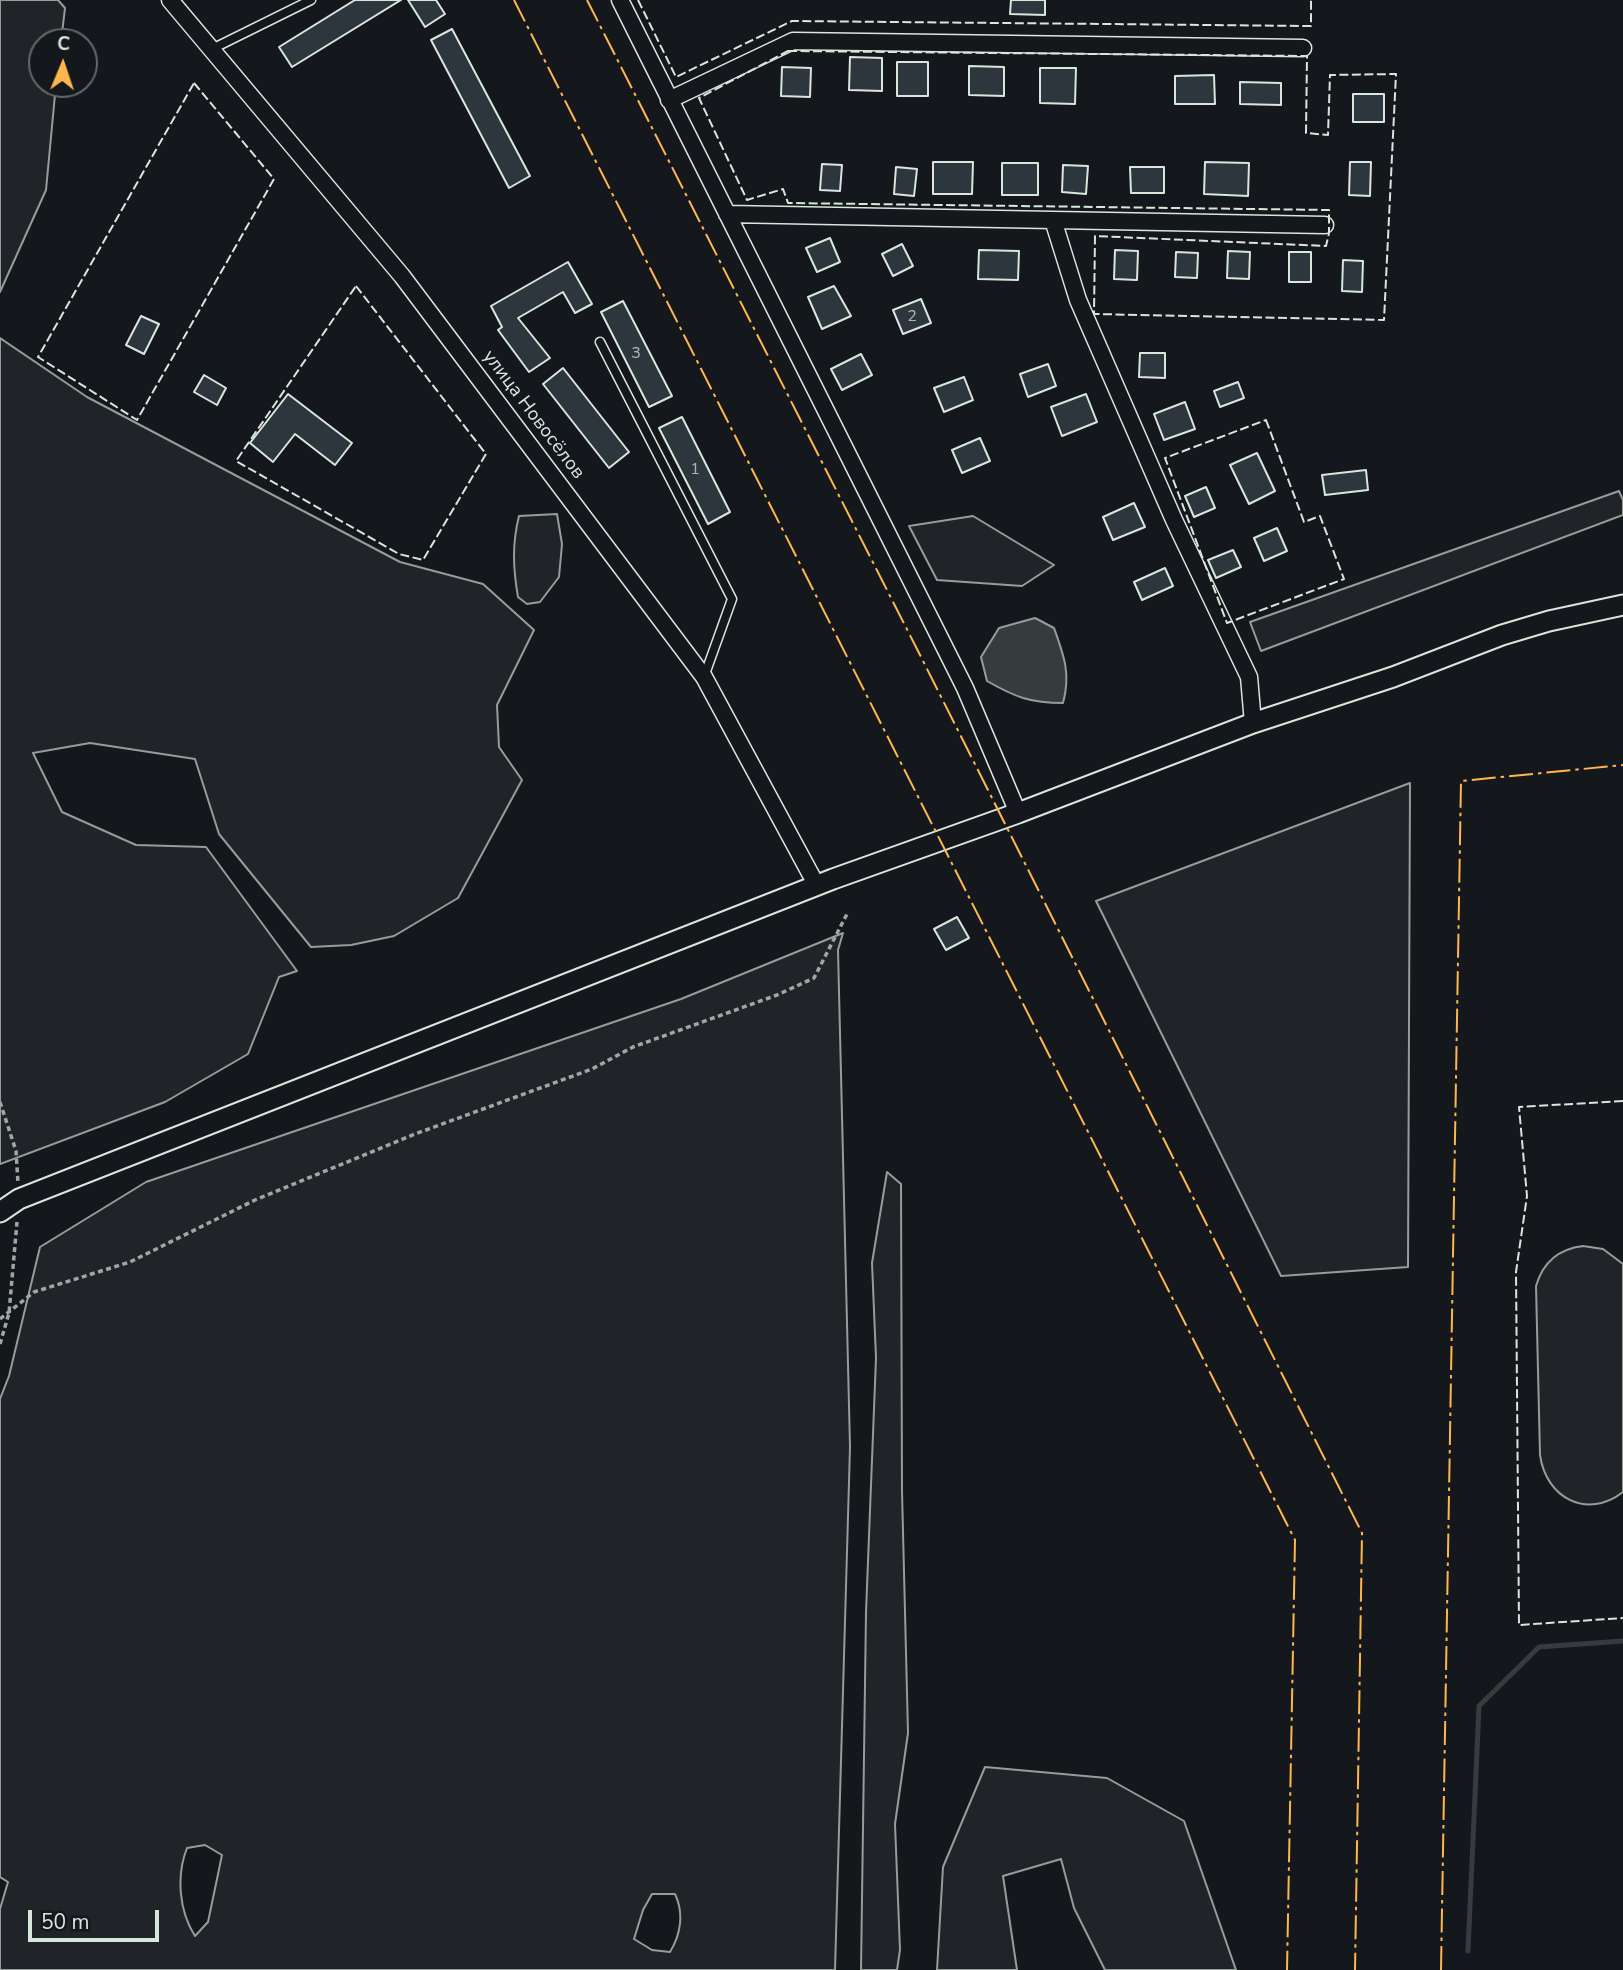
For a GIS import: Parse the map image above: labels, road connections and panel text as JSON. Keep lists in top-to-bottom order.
{
  "streets": {
    "street": ["улица Новосёлов"]
  },
  "house_numbers": ["2", "3", "1"],
  "scale_bar": "50 m",
  "north": "top"
}
